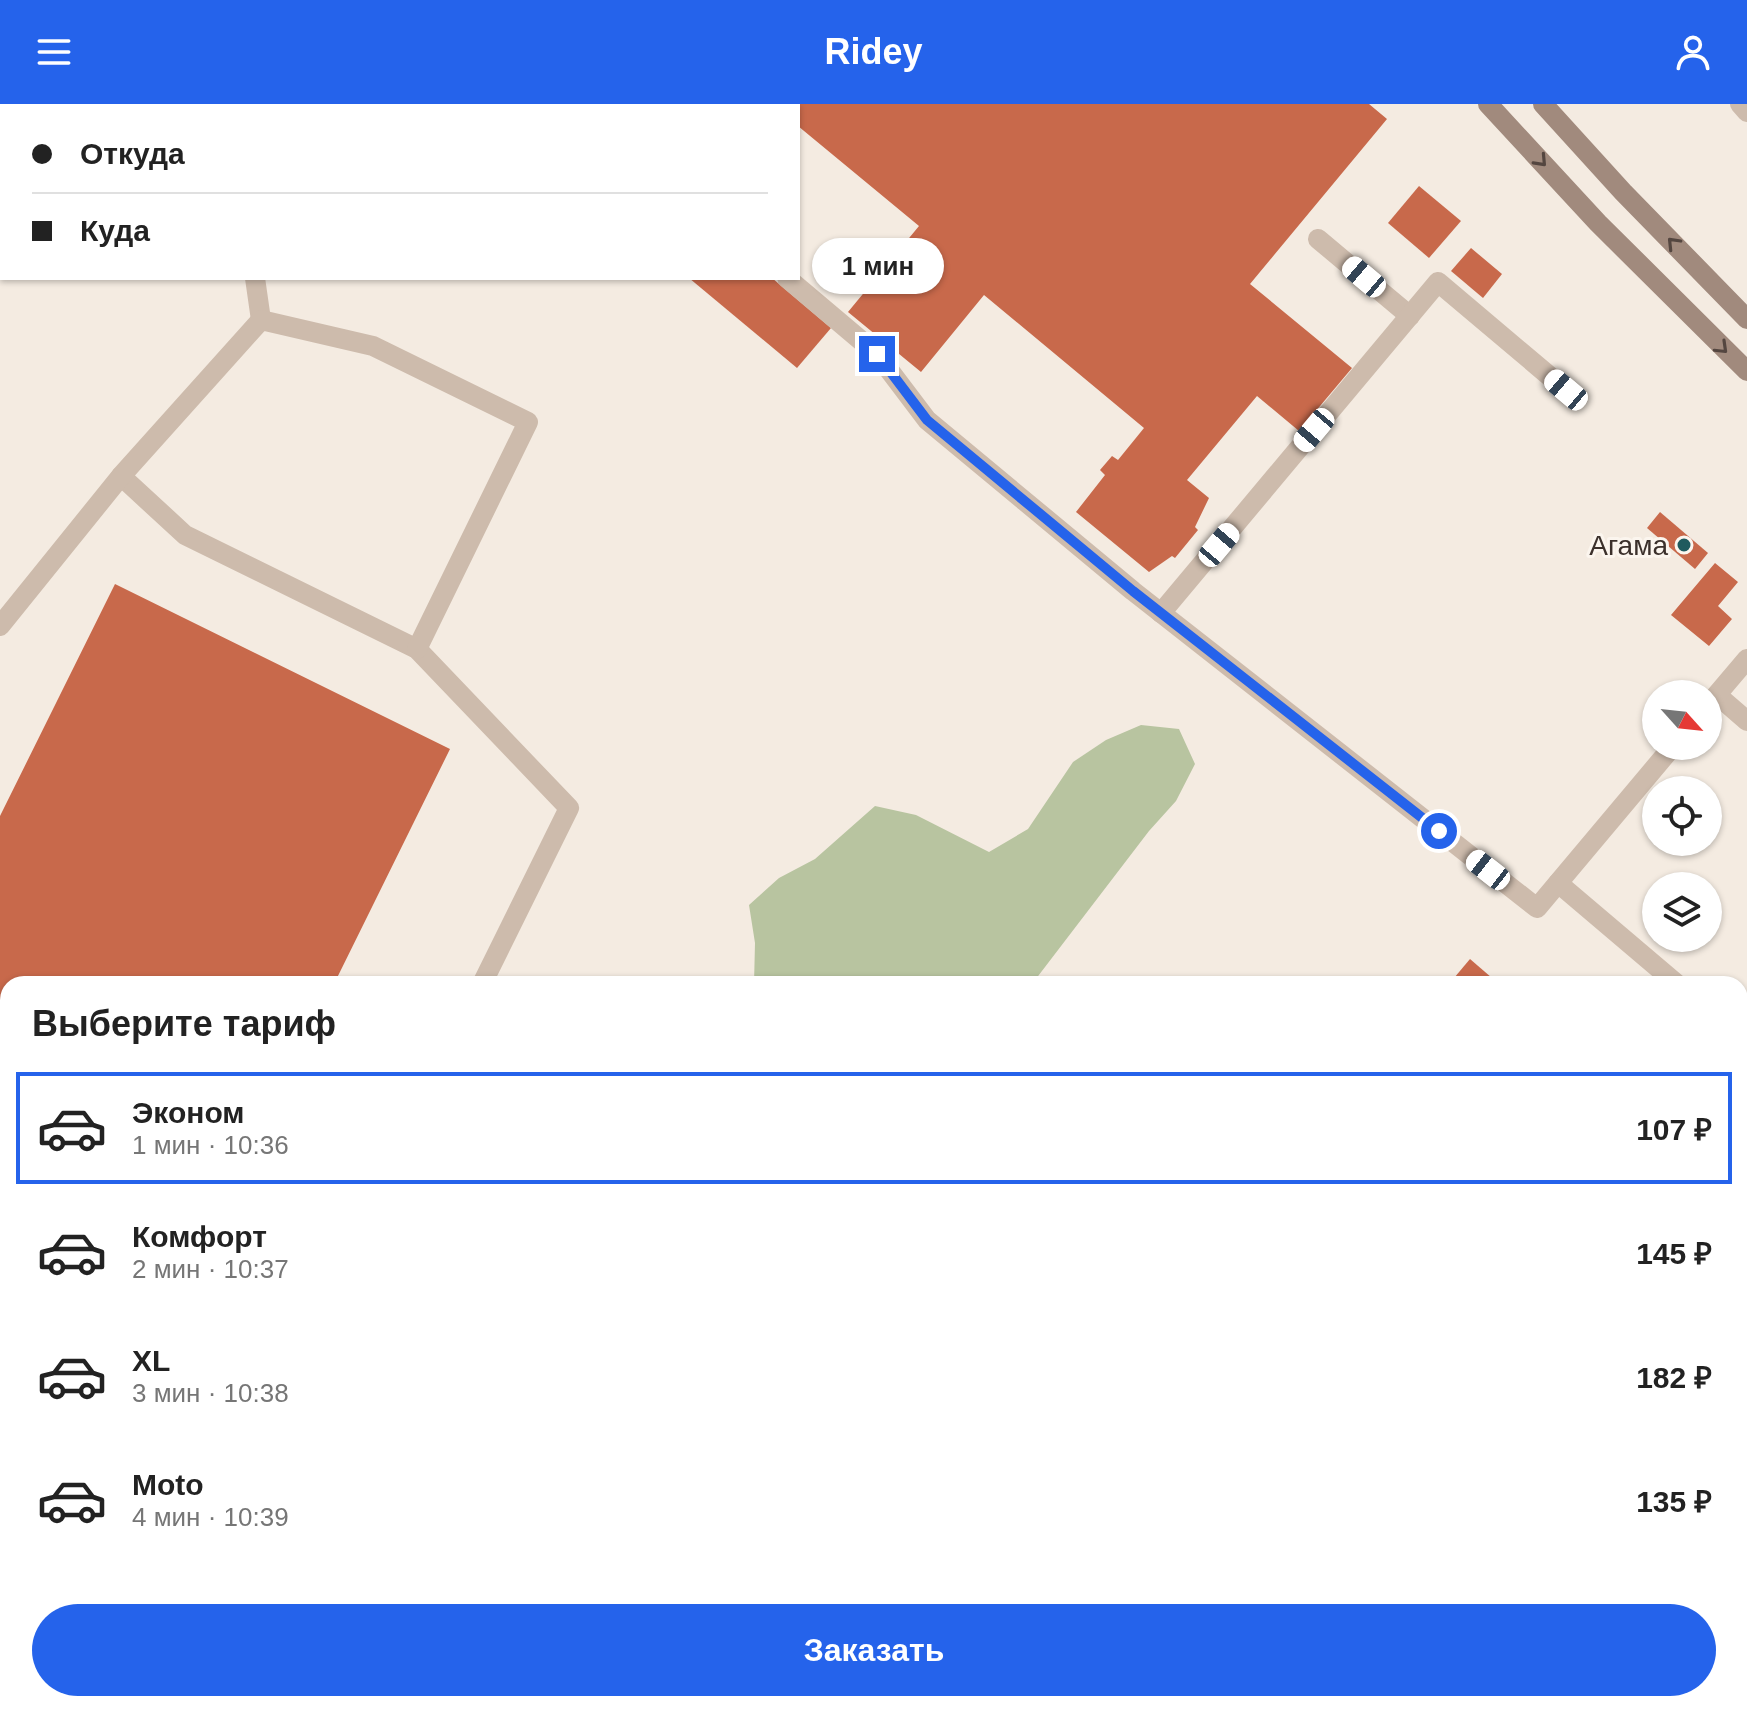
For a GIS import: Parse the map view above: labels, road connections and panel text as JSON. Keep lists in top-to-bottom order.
{
  "places": ["Агама"],
  "north": "bottom right",
  "page": {
    "header": "Ridey",
    "banner": ["Откуда", "Куда"],
    "bubble": "1 мин",
    "heading": "Выберите тариф",
    "list": [
      {
        "name": "Эконом",
        "note": "1 мин · 10:36",
        "value": "107 ₽"
      },
      {
        "name": "Комфорт",
        "note": "2 мин · 10:37",
        "value": "145 ₽"
      },
      {
        "name": "XL",
        "note": "3 мин · 10:38",
        "value": "182 ₽"
      },
      {
        "name": "Moto",
        "note": "4 мин · 10:39",
        "value": "135 ₽"
      }
    ],
    "buttons": "Заказать"
  }
}
